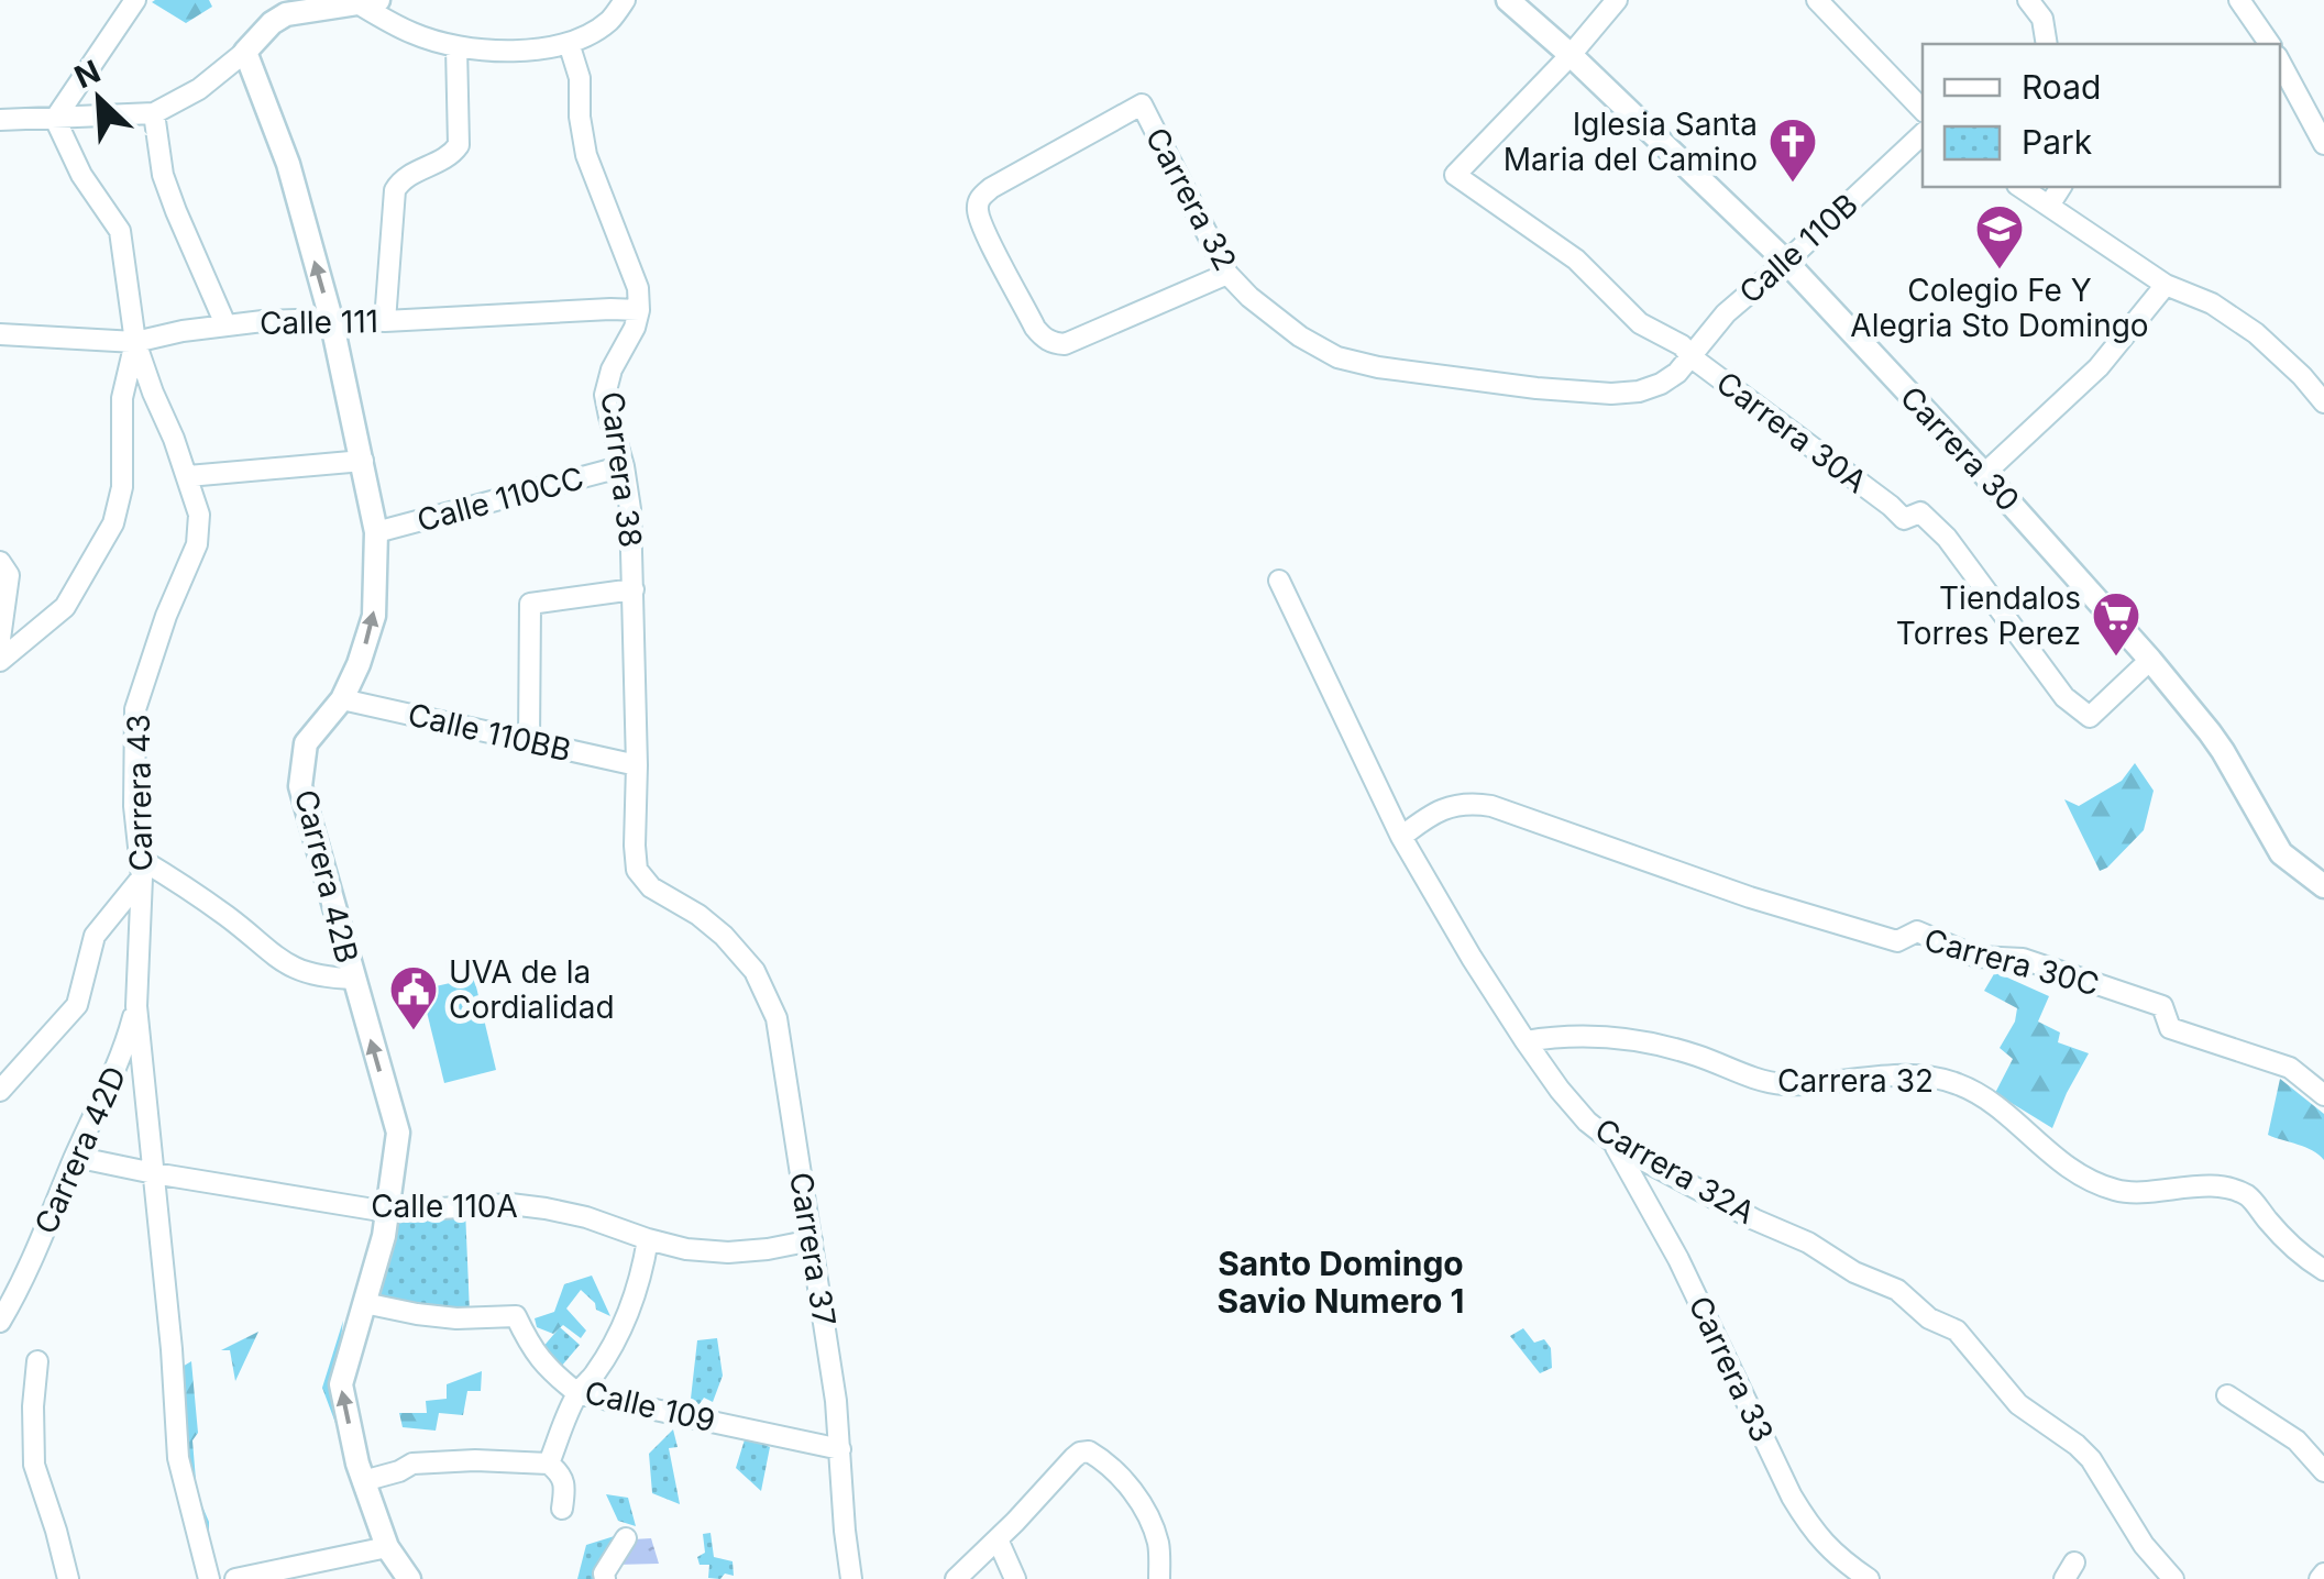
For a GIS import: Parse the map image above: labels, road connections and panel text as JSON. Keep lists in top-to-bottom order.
{
  "streets": {
    "street": [
      "Carrera 32",
      "Calle 110B",
      "Calle 111",
      "Carrera 30A",
      "Carrera 30",
      "Carrera 38",
      "Calle 110CC",
      "Calle 110BB",
      "Carrera 43",
      "Carrera 42B",
      "Carrera 30C",
      "Carrera 42D",
      "Carrera 32A",
      "Calle 110A",
      "Carrera 37",
      "Carrera 33",
      "Calle 109"
    ]
  },
  "crossings": [
    ["Carrera 32", "Calle 110B"],
    ["Carrera 32", "Carrera 30A"],
    ["Carrera 32", "Carrera 32A"],
    ["Calle 110B", "Carrera 30A"],
    ["Calle 110B", "Carrera 30"],
    ["Calle 111", "Carrera 38"],
    ["Calle 111", "Carrera 43"],
    ["Calle 111", "Carrera 42B"],
    ["Carrera 30A", "Carrera 30"],
    ["Carrera 38", "Calle 110CC"],
    ["Carrera 38", "Calle 110BB"],
    ["Carrera 38", "Carrera 37"],
    ["Calle 110CC", "Carrera 42B"],
    ["Calle 110BB", "Carrera 42B"],
    ["Carrera 43", "Carrera 42D"],
    ["Carrera 43", "Calle 110A"],
    ["Carrera 42B", "Calle 110A"],
    ["Carrera 42B", "Calle 109"],
    ["Carrera 30C", "Carrera 32A"],
    ["Carrera 42D", "Calle 110A"],
    ["Carrera 32A", "Carrera 33"],
    ["Calle 110A", "Carrera 37"],
    ["Carrera 37", "Calle 109"]
  ],
  "one_way": ["Carrera 42B"],
  "districts": ["Santo Domingo Savio Numero 1"],
  "places": {
    "church": ["Iglesia Santa Maria del Camino"],
    "school or university": ["Colegio Fe Y Alegria Sto Domingo"],
    "supermarket": ["Tiendalos Torres Perez"],
    "public building": ["UVA de la Cordialidad"]
  },
  "legend": ["Road", "Park"],
  "north": "top left"
}
